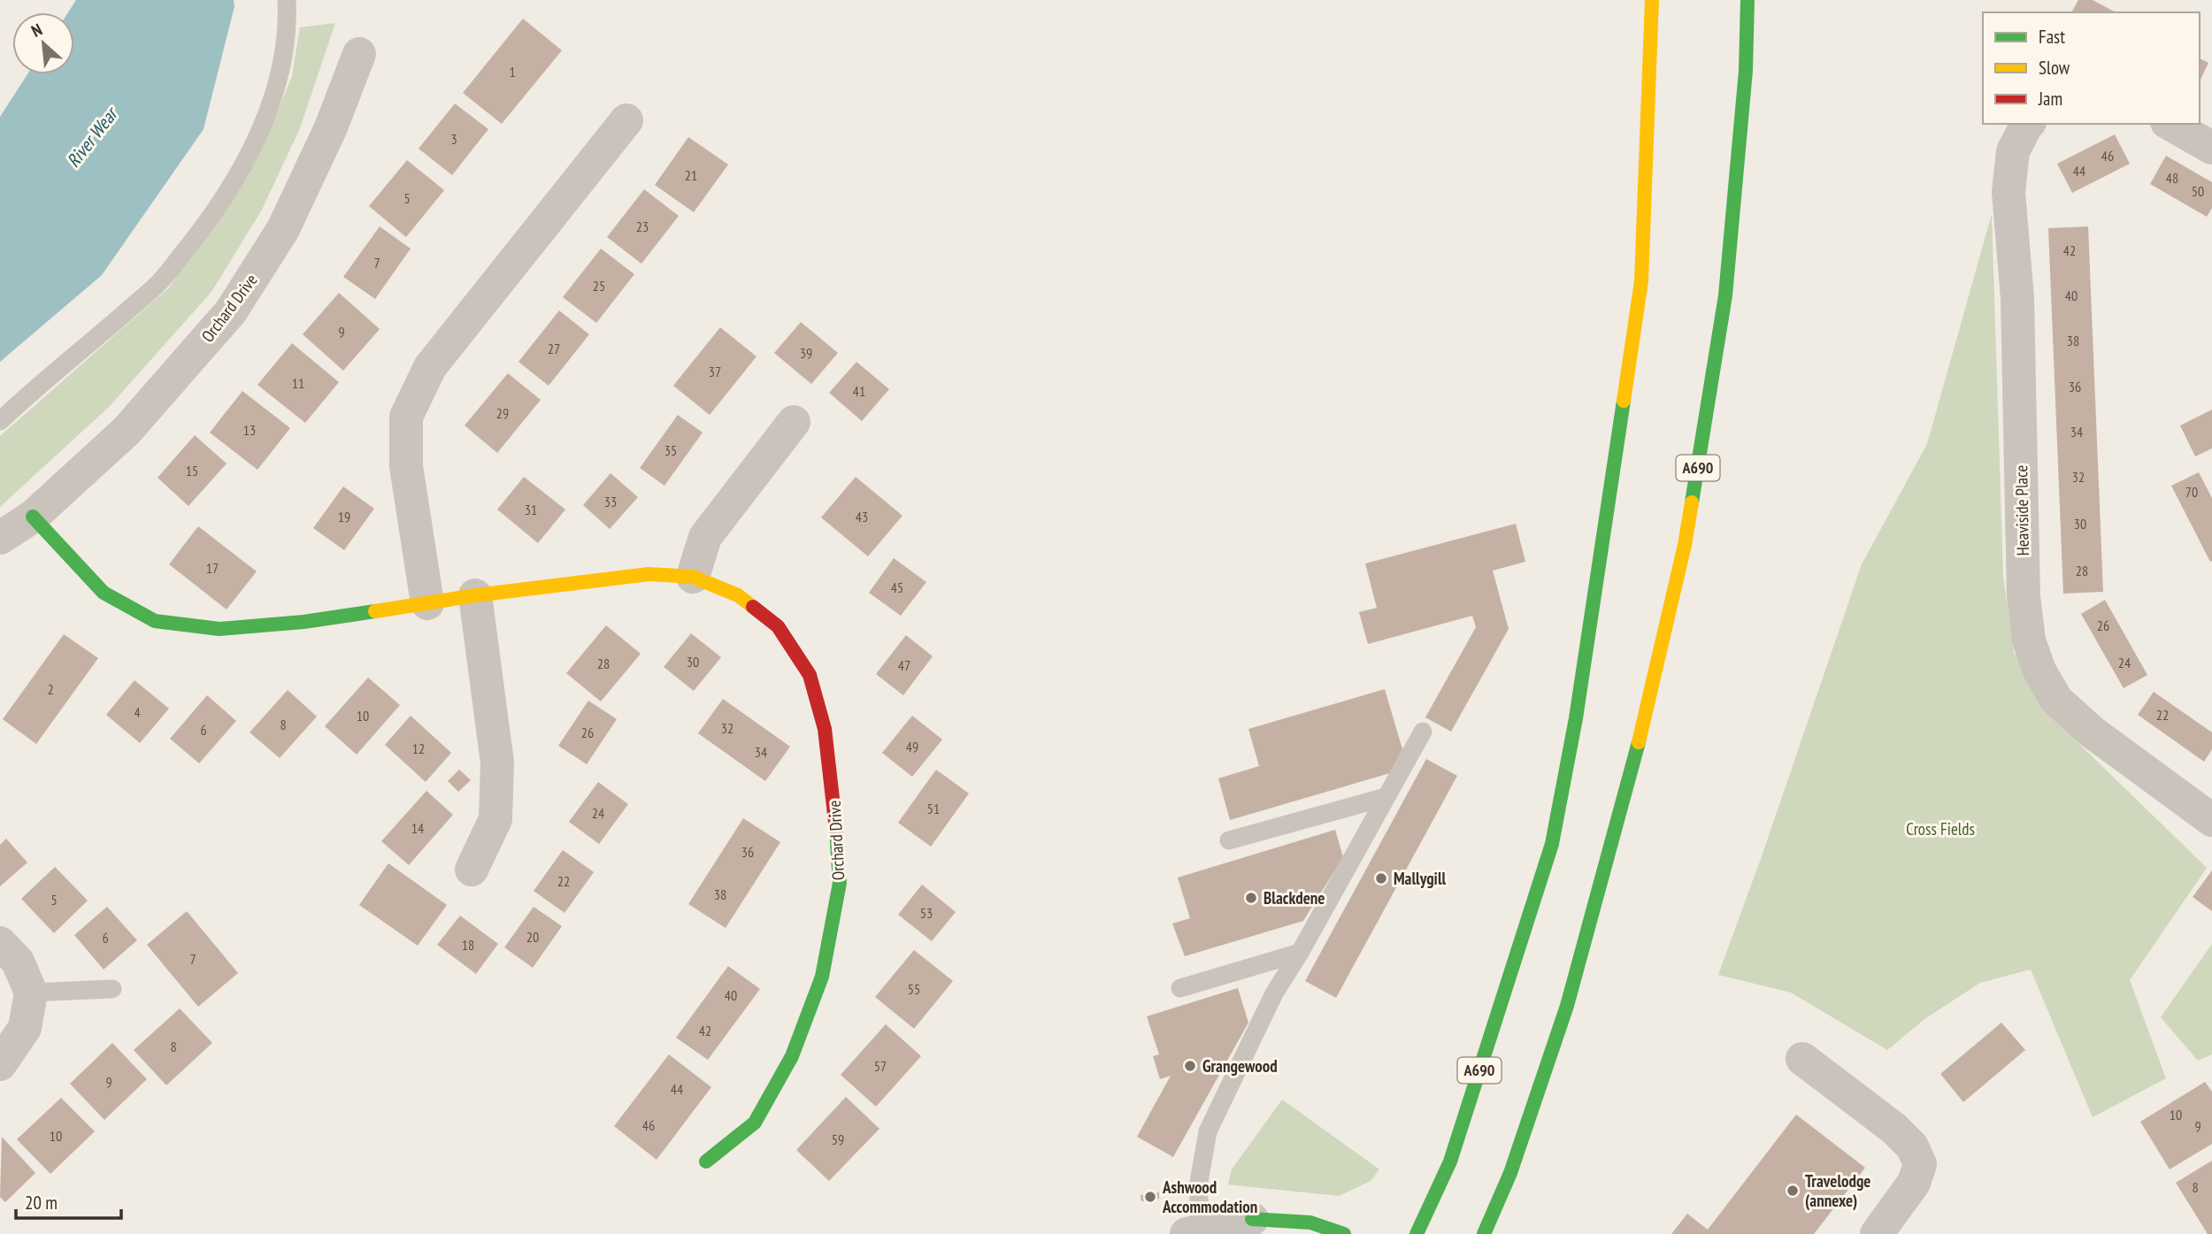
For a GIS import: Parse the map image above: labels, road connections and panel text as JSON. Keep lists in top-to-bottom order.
{
  "streets": {
    "main road": ["Orchard Drive", "A690"],
    "street": ["Heaviside Place"]
  },
  "water": ["River Wear"],
  "parks": ["Cross Fields"],
  "places": [
    "Mallygill",
    "Blackdene",
    "Grangewood",
    "Travelodge (annexe)",
    "Ashwood Accommodation"
  ],
  "house_numbers": [
    "1",
    "3",
    "46",
    "44",
    "21",
    "48",
    "50",
    "5",
    "23",
    "42",
    "7",
    "25",
    "40",
    "9",
    "38",
    "27",
    "39",
    "37",
    "11",
    "36",
    "41",
    "29",
    "13",
    "34",
    "35",
    "15",
    "32",
    "70",
    "33",
    "31",
    "19",
    "43",
    "30",
    "17",
    "28",
    "45",
    "26",
    "30",
    "24",
    "28",
    "47",
    "2",
    "4",
    "22",
    "10",
    "8",
    "32",
    "6",
    "26",
    "49",
    "12",
    "34",
    "51",
    "24",
    "14",
    "36",
    "22",
    "38",
    "5",
    "53",
    "20",
    "6",
    "18",
    "7",
    "55",
    "40",
    "42",
    "8",
    "57",
    "9",
    "44",
    "10",
    "46",
    "9",
    "10",
    "59",
    "8"
  ],
  "legend": ["Fast", "Slow", "Jam"],
  "scale_bar": "20 m",
  "north": "top left"
}
